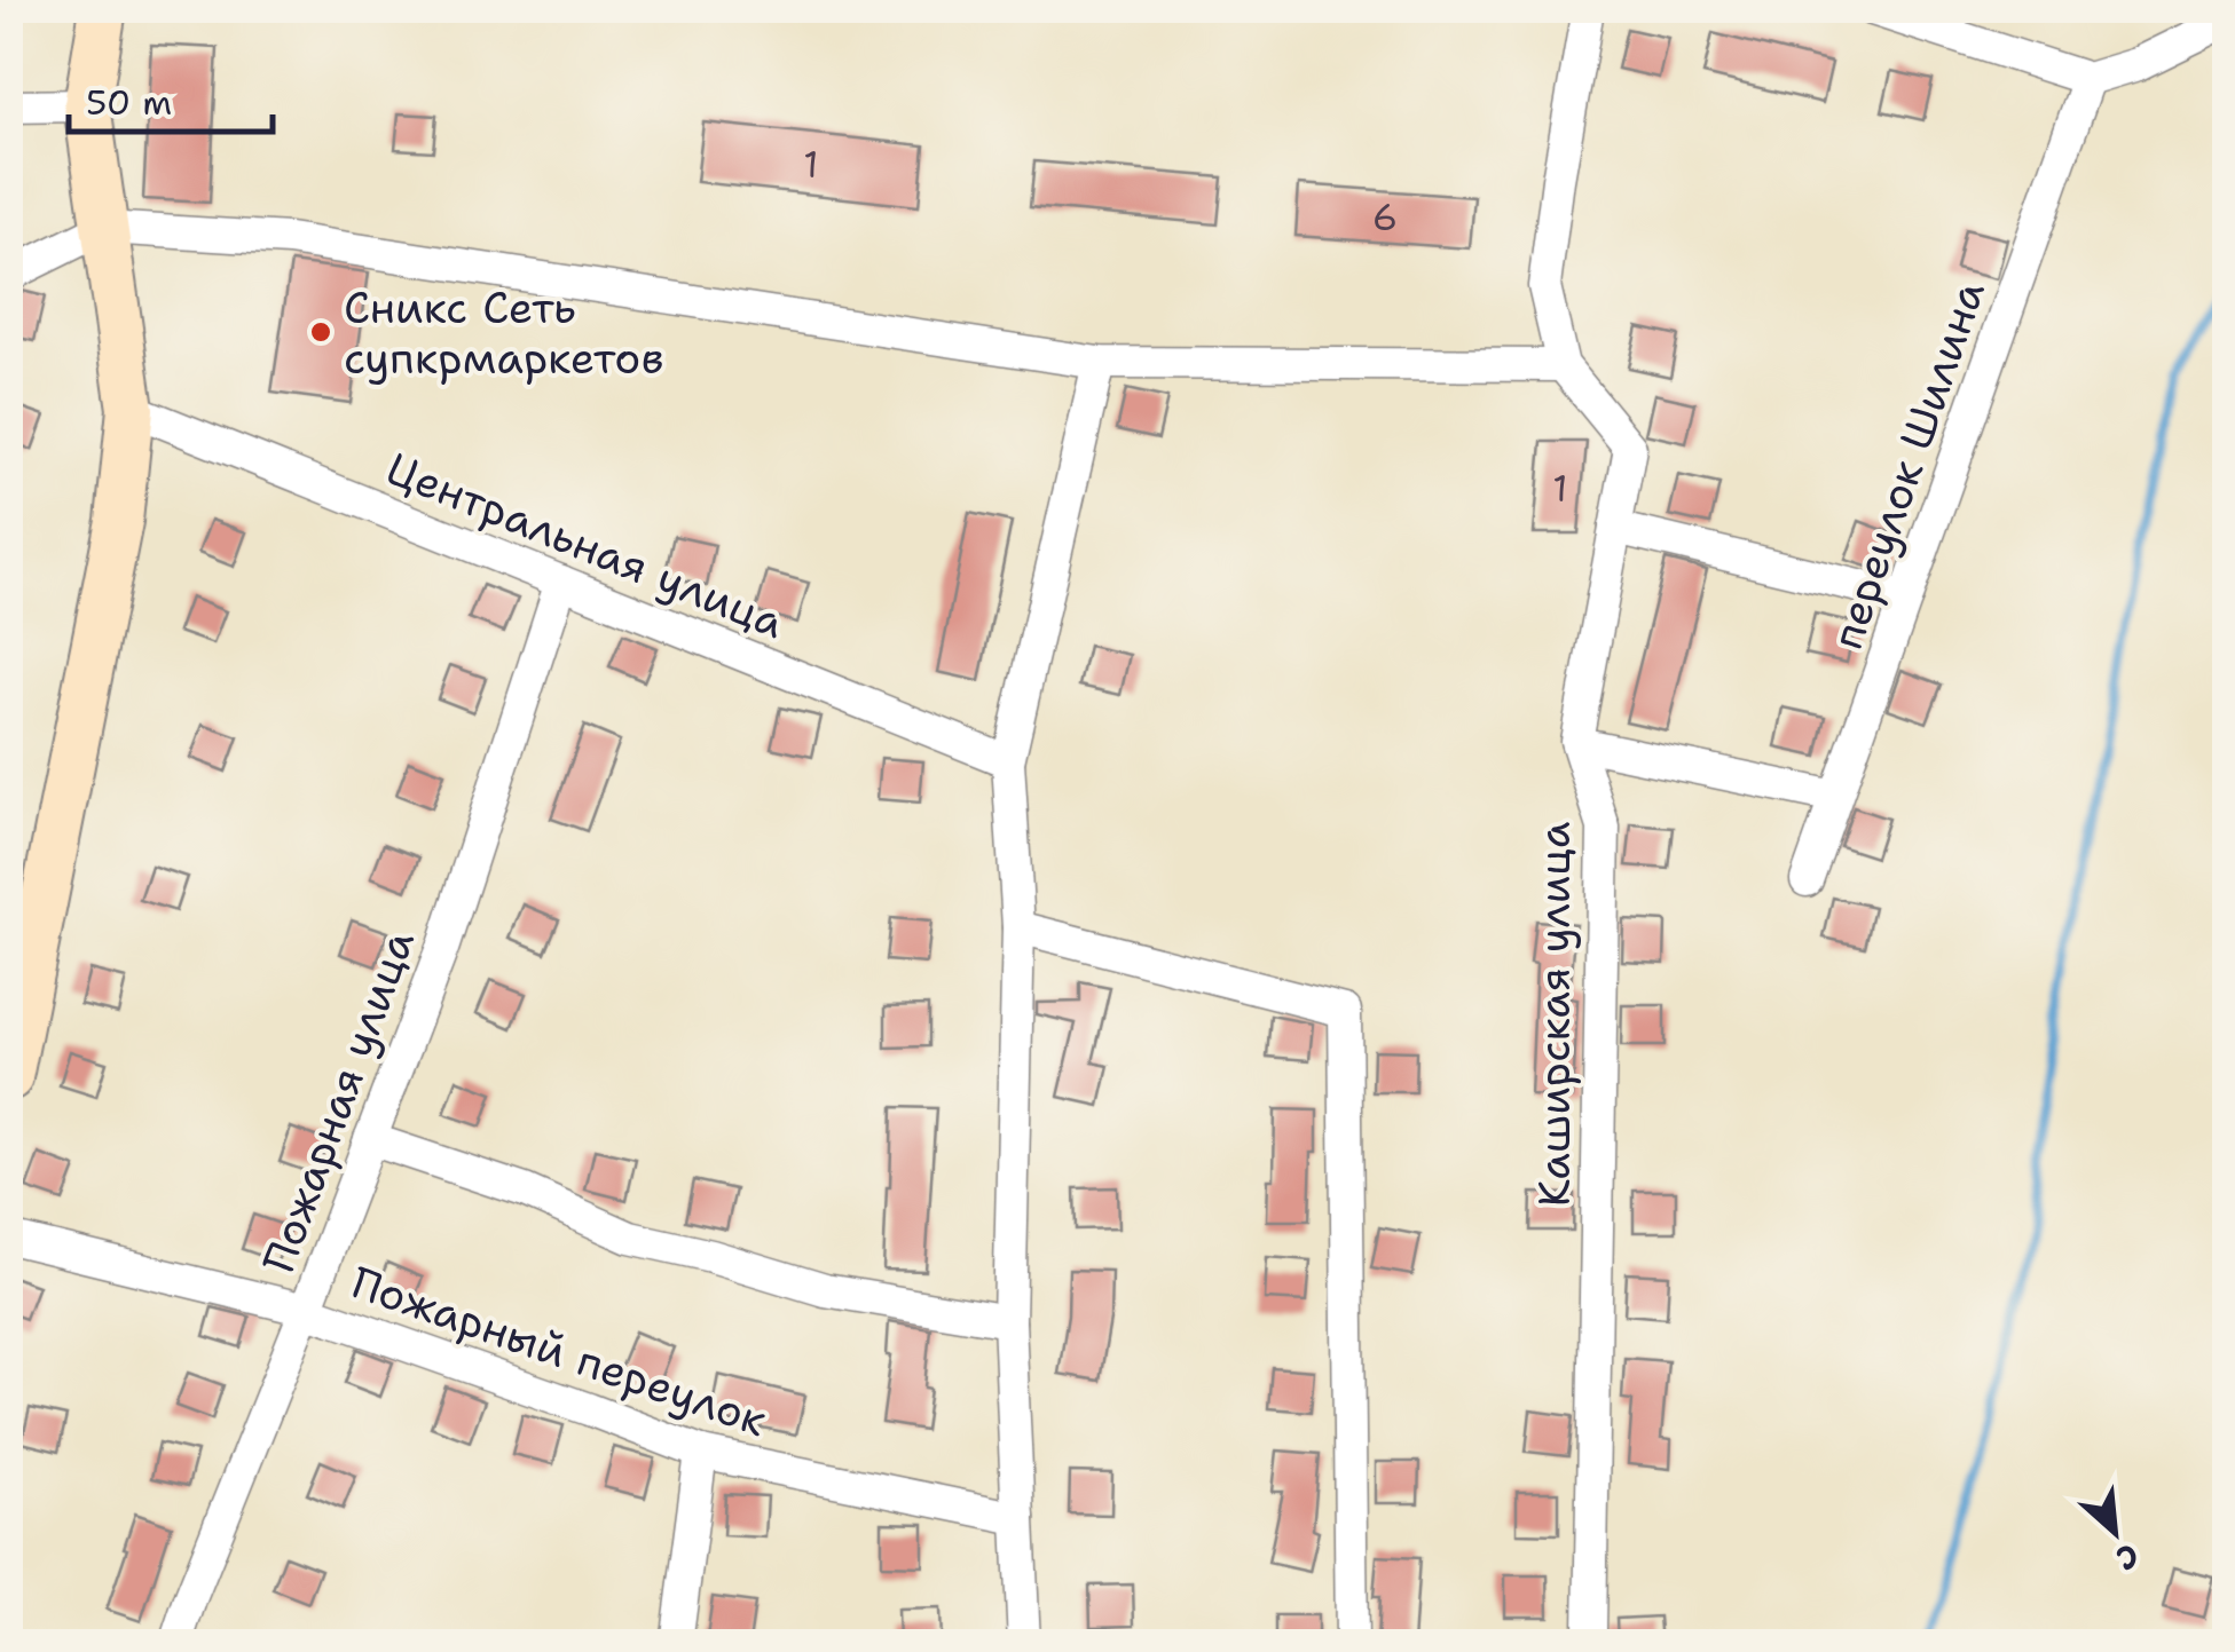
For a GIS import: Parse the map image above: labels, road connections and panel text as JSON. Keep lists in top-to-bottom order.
{
  "streets": {
    "street": [
      "переулок Шилина",
      "Центральная улица",
      "Каширская улица",
      "Пожарная улица",
      "Пожарный переулок"
    ]
  },
  "crossings": [
    ["Центральная улица", "Пожарная улица"],
    ["Пожарная улица", "Пожарный переулок"]
  ],
  "places": ["Сникс Сеть супкрмаркетов"],
  "house_numbers": ["1", "6", "1"],
  "scale_bar": "50 m",
  "north": "bottom right"
}
